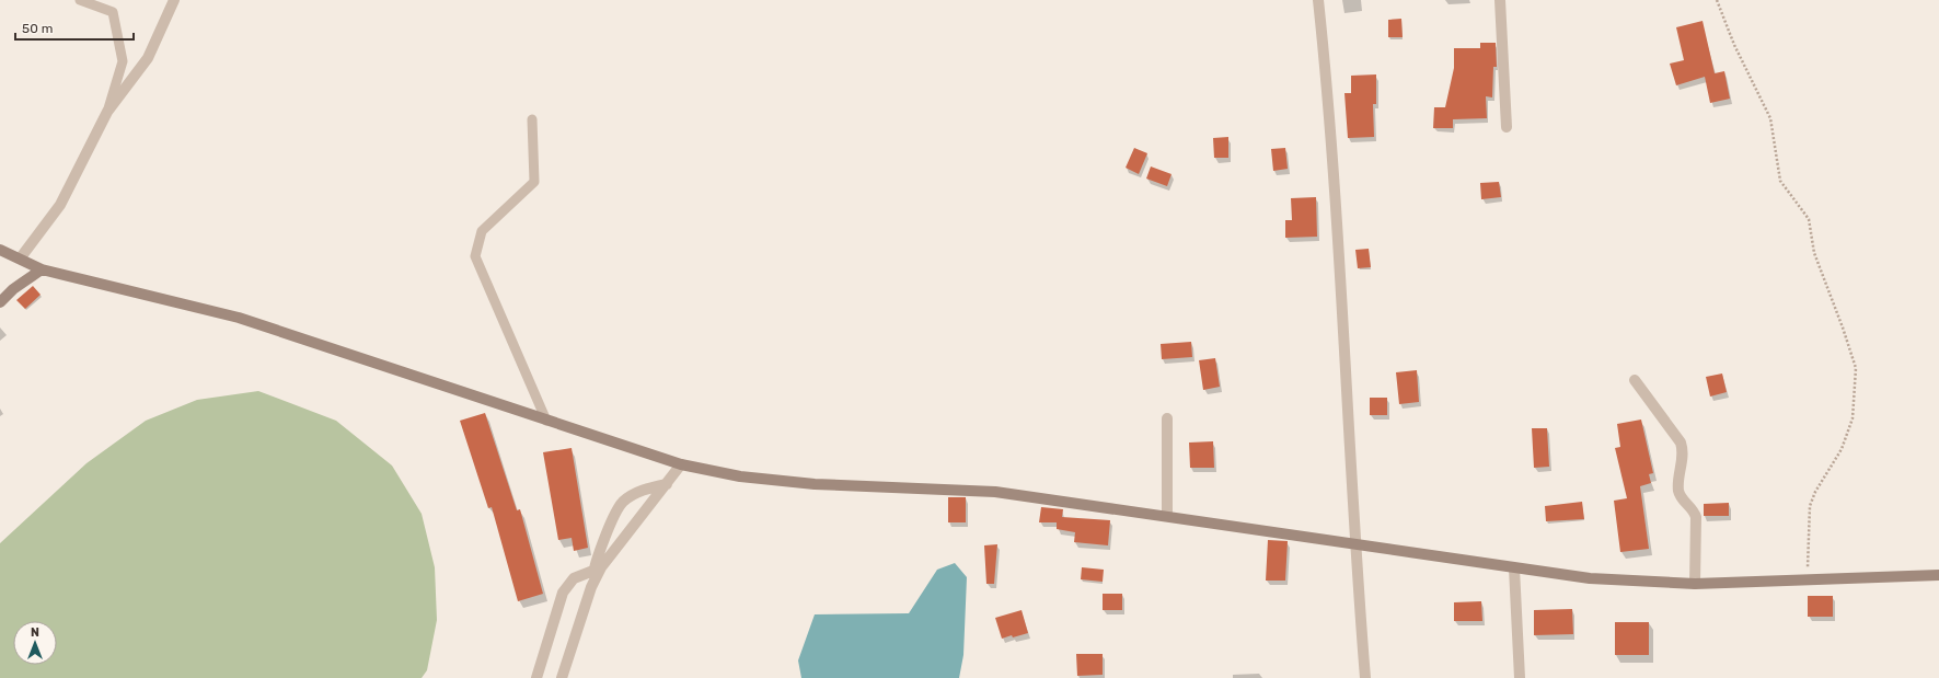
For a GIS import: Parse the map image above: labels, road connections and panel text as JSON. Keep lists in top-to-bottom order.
{
  "scale_bar": "50 m",
  "north": "top"
}
